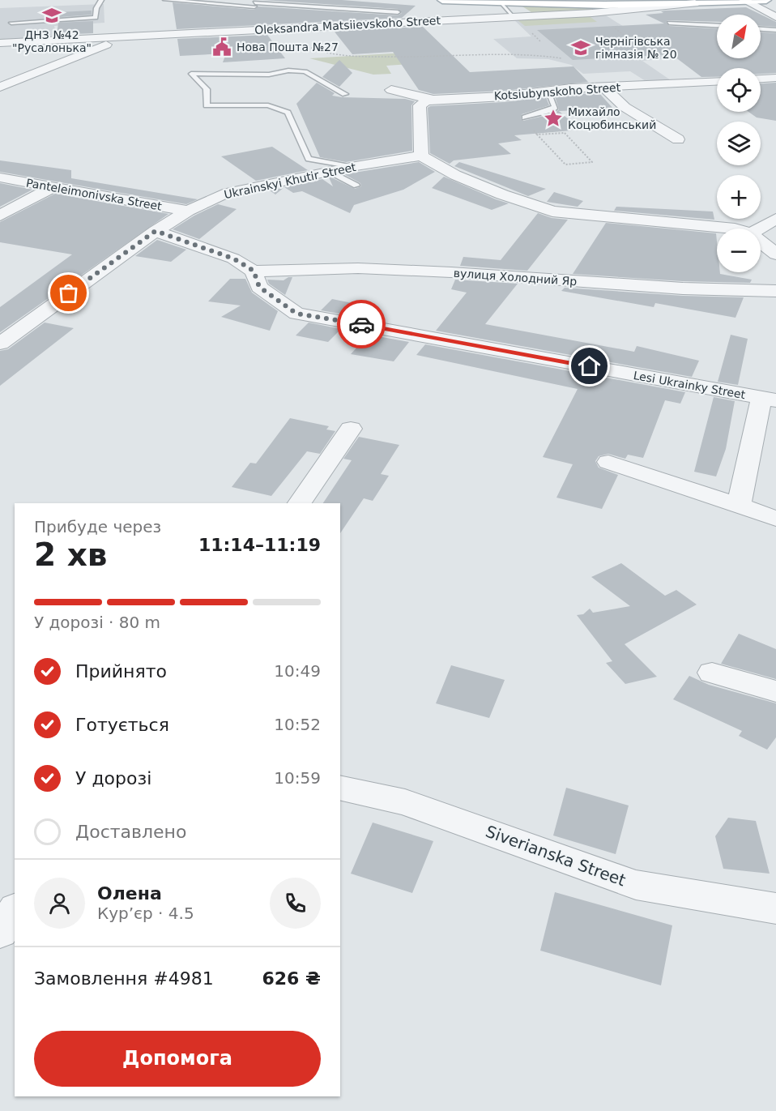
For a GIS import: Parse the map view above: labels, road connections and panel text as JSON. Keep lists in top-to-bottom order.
{
  "streets": {
    "street": [
      "Oleksandra Matsiievskoho Street",
      "Kotsiubynskoho Street",
      "Ukrainskyi Khutir Street",
      "Panteleimonivska Street",
      "вулиця Холодний Яр",
      "Lesi Ukrainky Street",
      "Siverianska Street"
    ]
  },
  "crossings": [
    ["Ukrainskyi Khutir Street", "Panteleimonivska Street"],
    ["Ukrainskyi Khutir Street", "Lesi Ukrainky Street"],
    ["вулиця Холодний Яр", "Lesi Ukrainky Street"]
  ],
  "places": {
    "school or university": ["ДНЗ №42 \"Русалонька\"", "Чернігівська гімназія № 20"],
    "public building": ["Нова Пошта №27"],
    "place": ["Михайло Коцюбинський"]
  },
  "north": "top right",
  "page": {
    "map_buttons": ["+", "−"],
    "heading": ["2 хв", "Прибуде через", "11:14–11:19"],
    "panel": [
      "Олена",
      "Кур’єр · 4.5",
      "Замовлення #4981",
      "626 ₴"
    ],
    "bar": "У дорозі · 80 m",
    "list": [
      ["Прийнято", "10:49"],
      ["Готується", "10:52"],
      ["У дорозі", "10:59"],
      "Доставлено"
    ],
    "buttons": "Допомога"
  }
}
